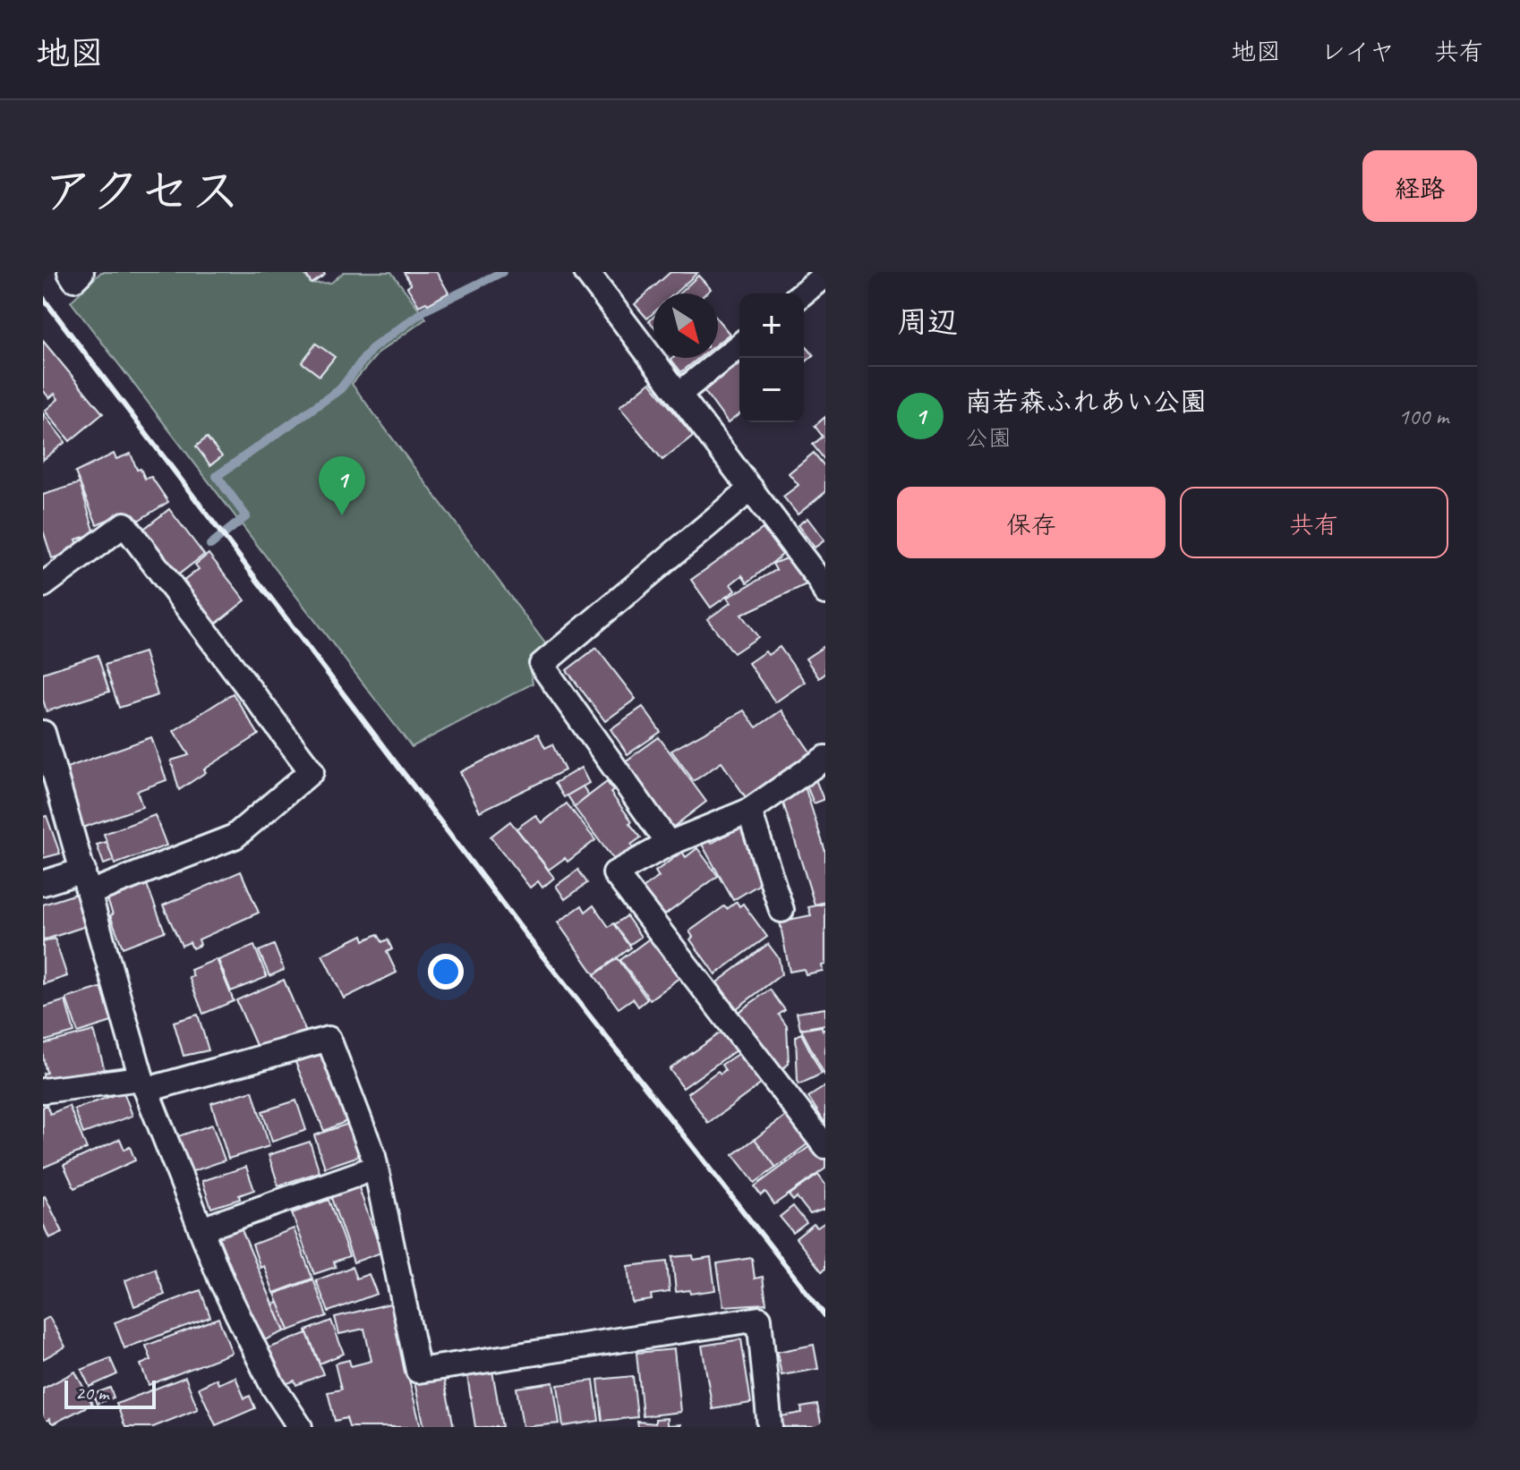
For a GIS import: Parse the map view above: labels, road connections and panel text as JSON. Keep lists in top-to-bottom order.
{
  "scale_bar": "20 m",
  "north": "bottom right",
  "page": {
    "header": "地図",
    "nav": ["地図", "レイヤ", "共有"],
    "title": "アクセス",
    "buttons": [
      "経路",
      ["保存", "共有"]
    ],
    "heading": "周辺",
    "map_buttons": ["+", "−"],
    "list": [
      {
        "mark": "1",
        "name": "南若森ふれあい公園",
        "note": "公園",
        "value": "100 m"
      }
    ],
    "pins": "1",
    "scale": "20 m"
  }
}
